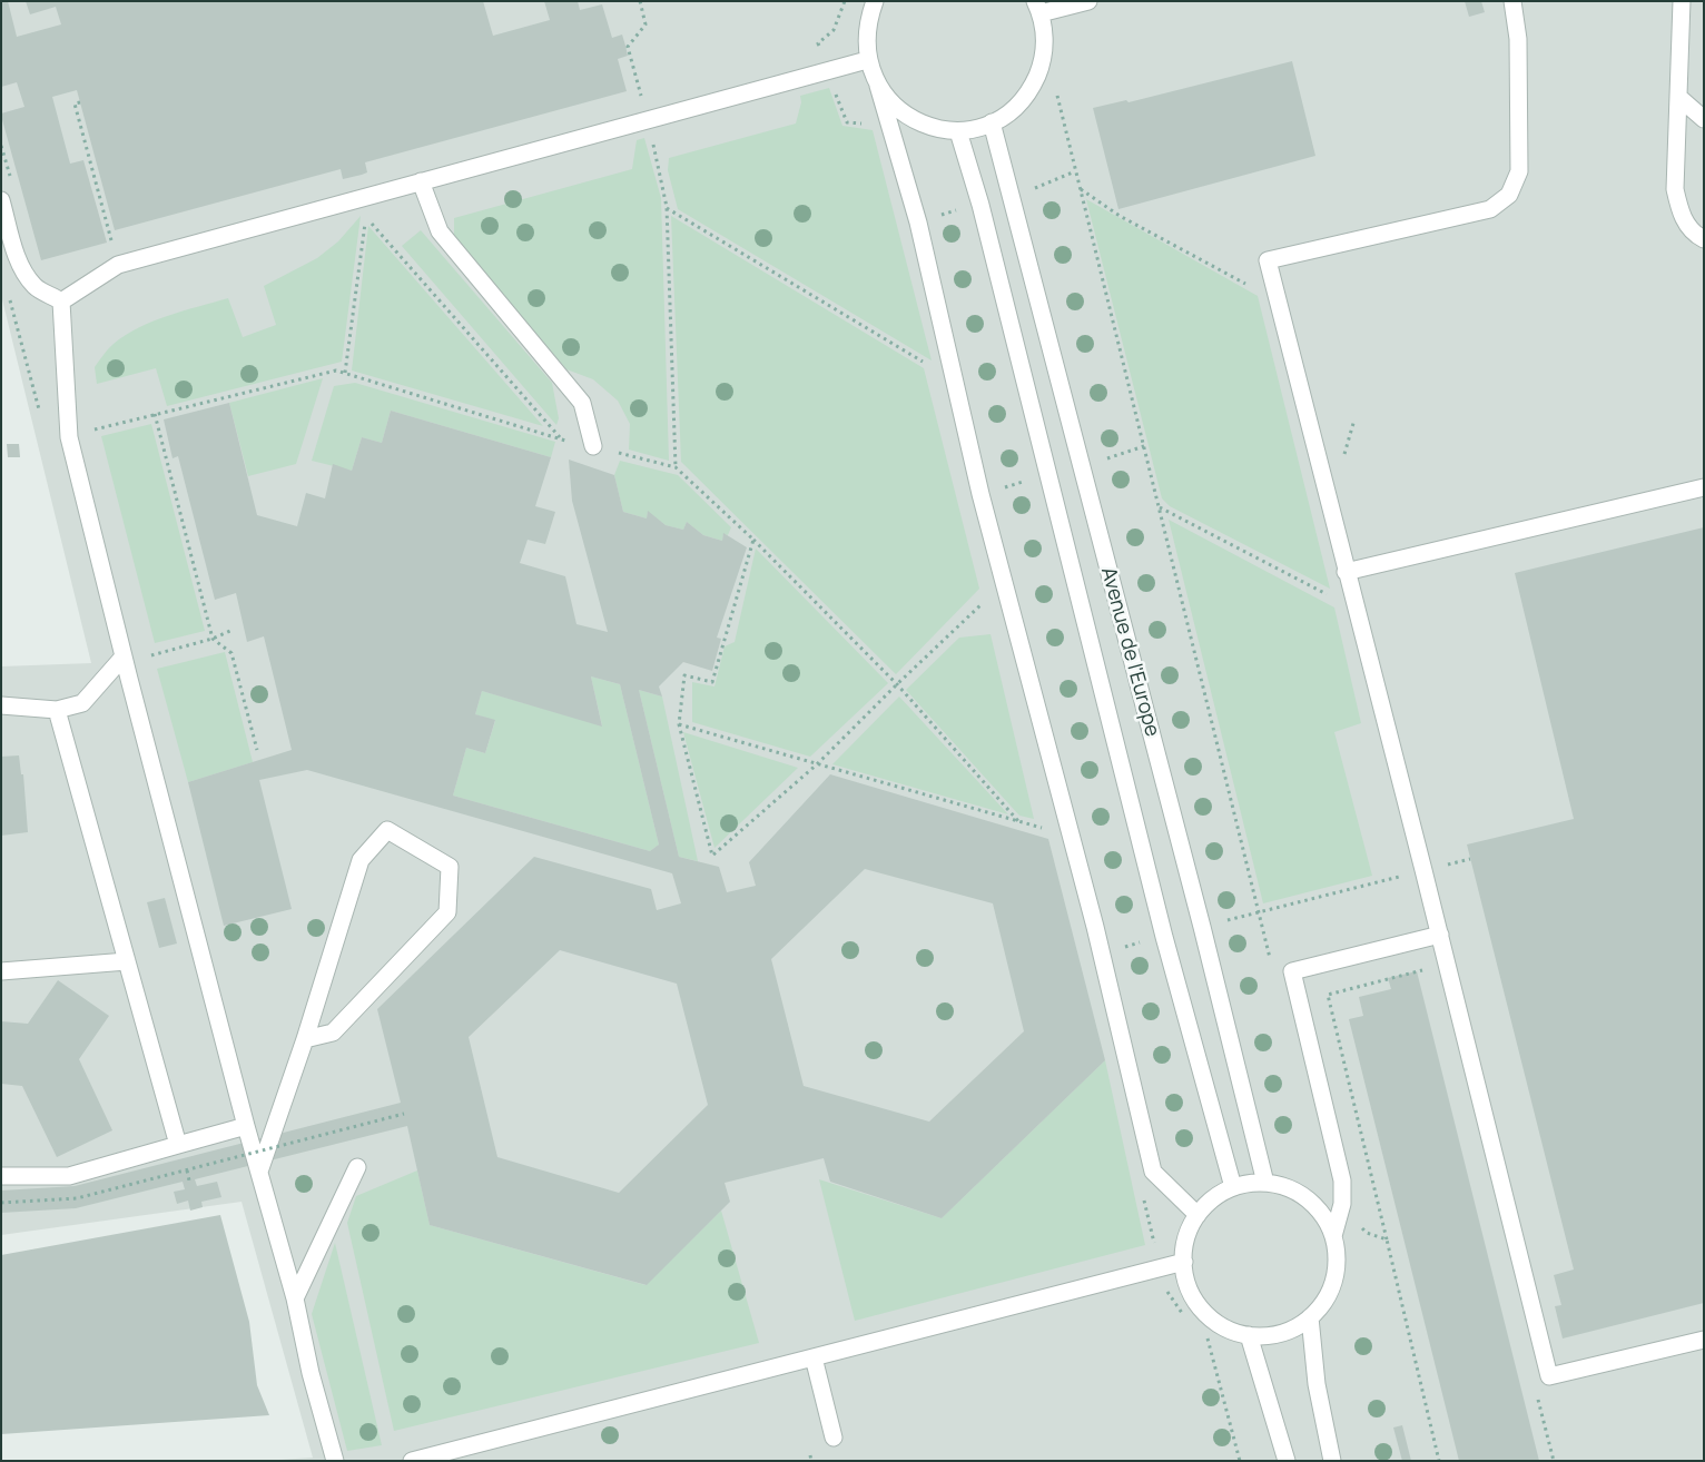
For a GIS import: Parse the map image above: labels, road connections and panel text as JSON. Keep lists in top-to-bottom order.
{
  "streets": {
    "lane": ["Avenue de l'Europe"]
  }
}
